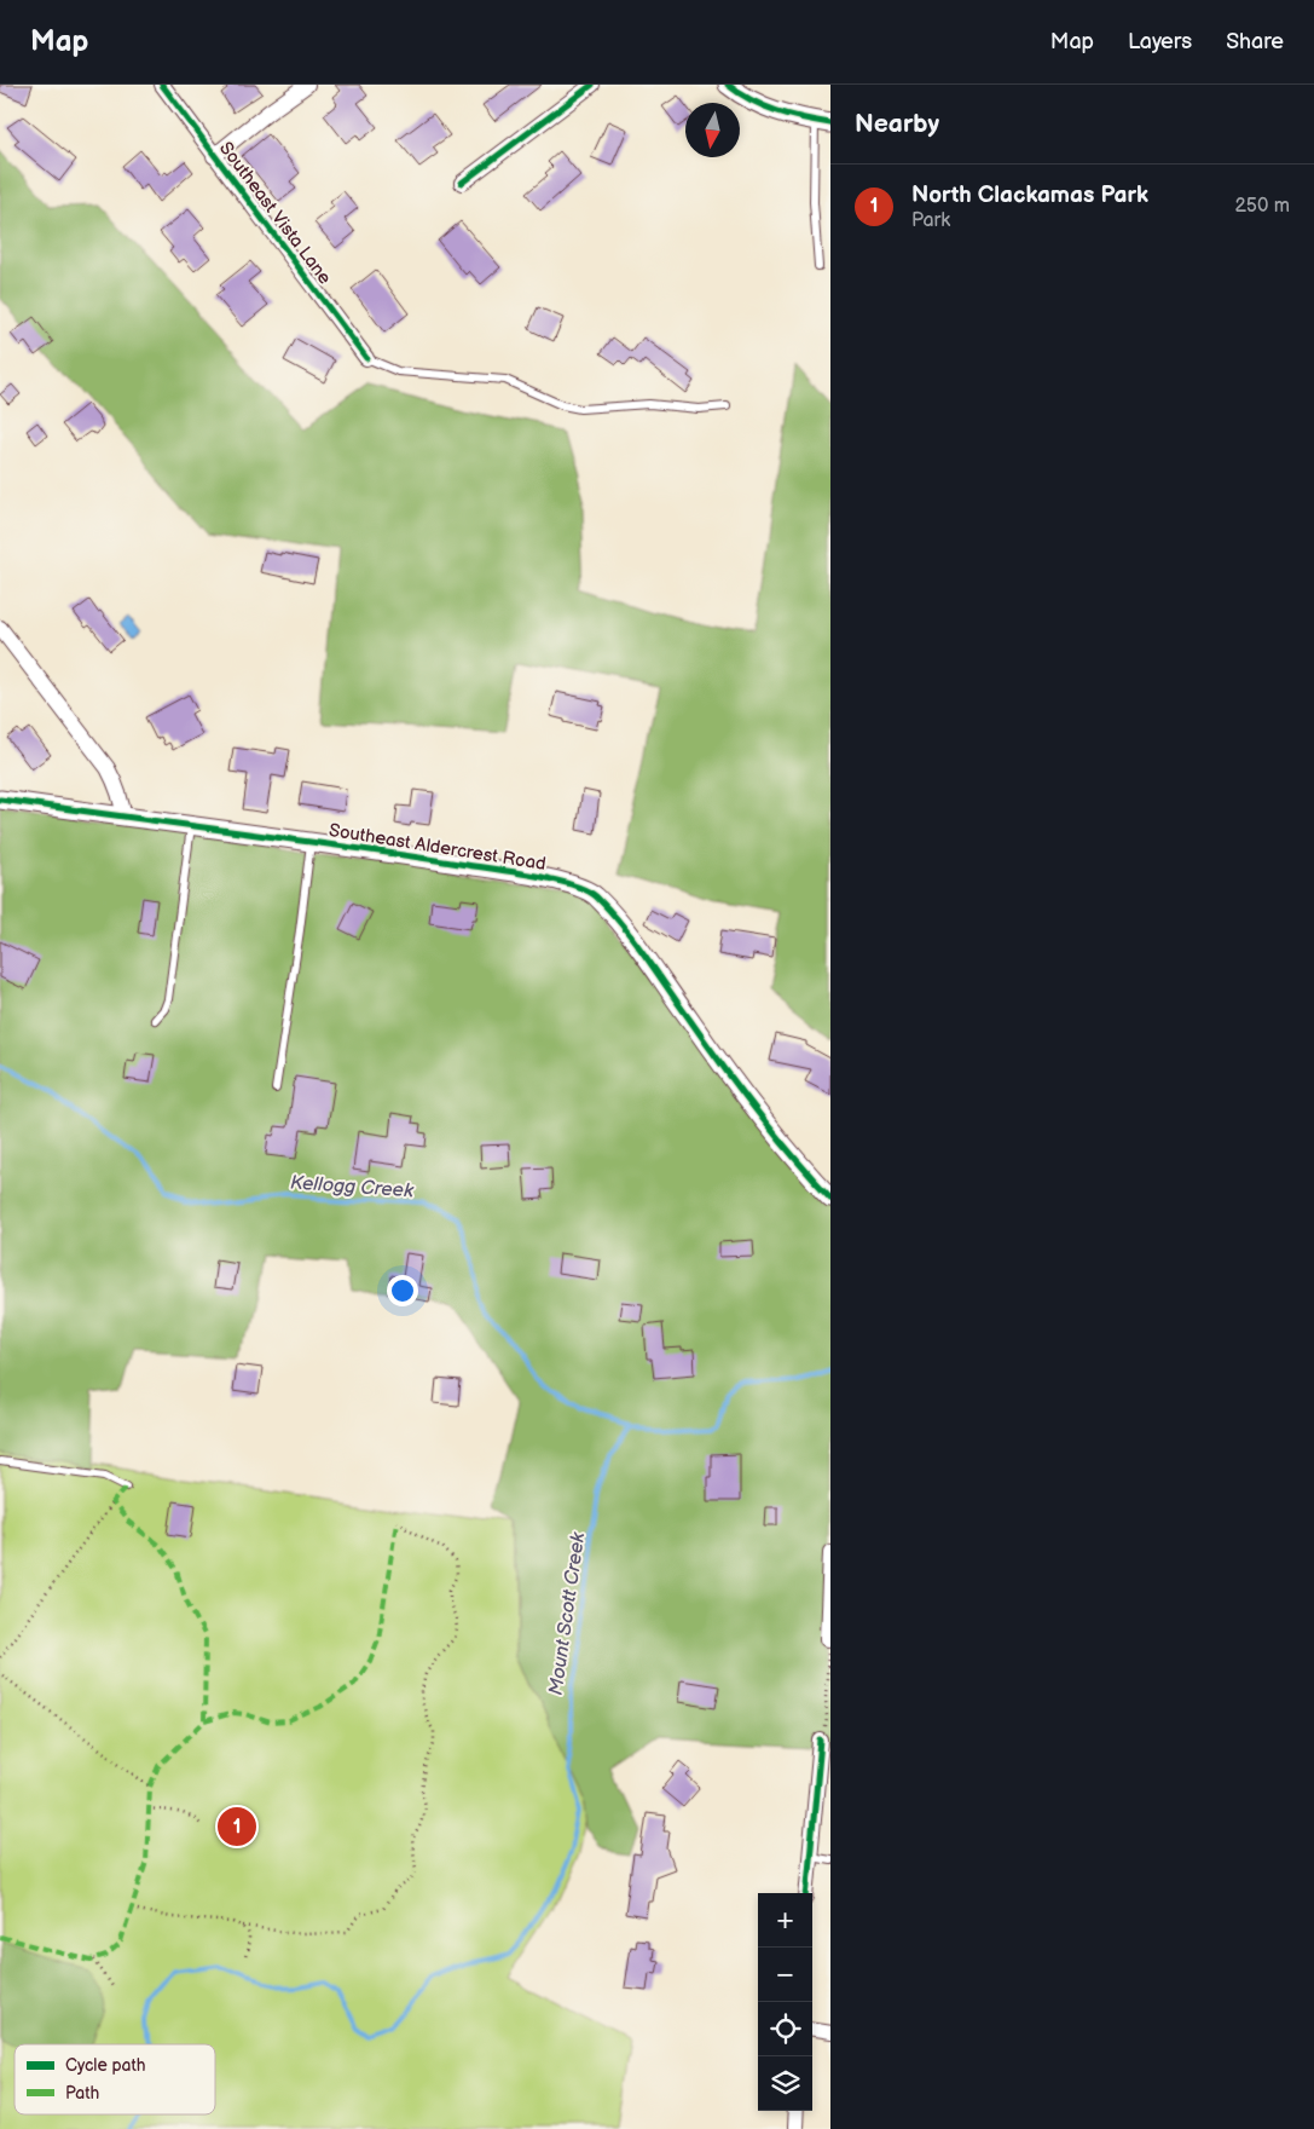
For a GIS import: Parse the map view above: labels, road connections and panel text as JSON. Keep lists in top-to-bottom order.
{
  "streets": {
    "street": ["Southeast Vista Lane", "Southeast Aldercrest Road"]
  },
  "water": ["Kellogg Creek", "Mount Scott Creek"],
  "legend": ["Cycle path", "Path"],
  "north": "bottom",
  "page": {
    "header": "Map",
    "nav": ["Map", "Layers", "Share"],
    "heading": "Nearby",
    "list": [
      {
        "mark": "1",
        "name": "North Clackamas Park",
        "note": "Park",
        "value": "250 m"
      }
    ],
    "pins": "1",
    "map_buttons": ["+", "−"]
  }
}
